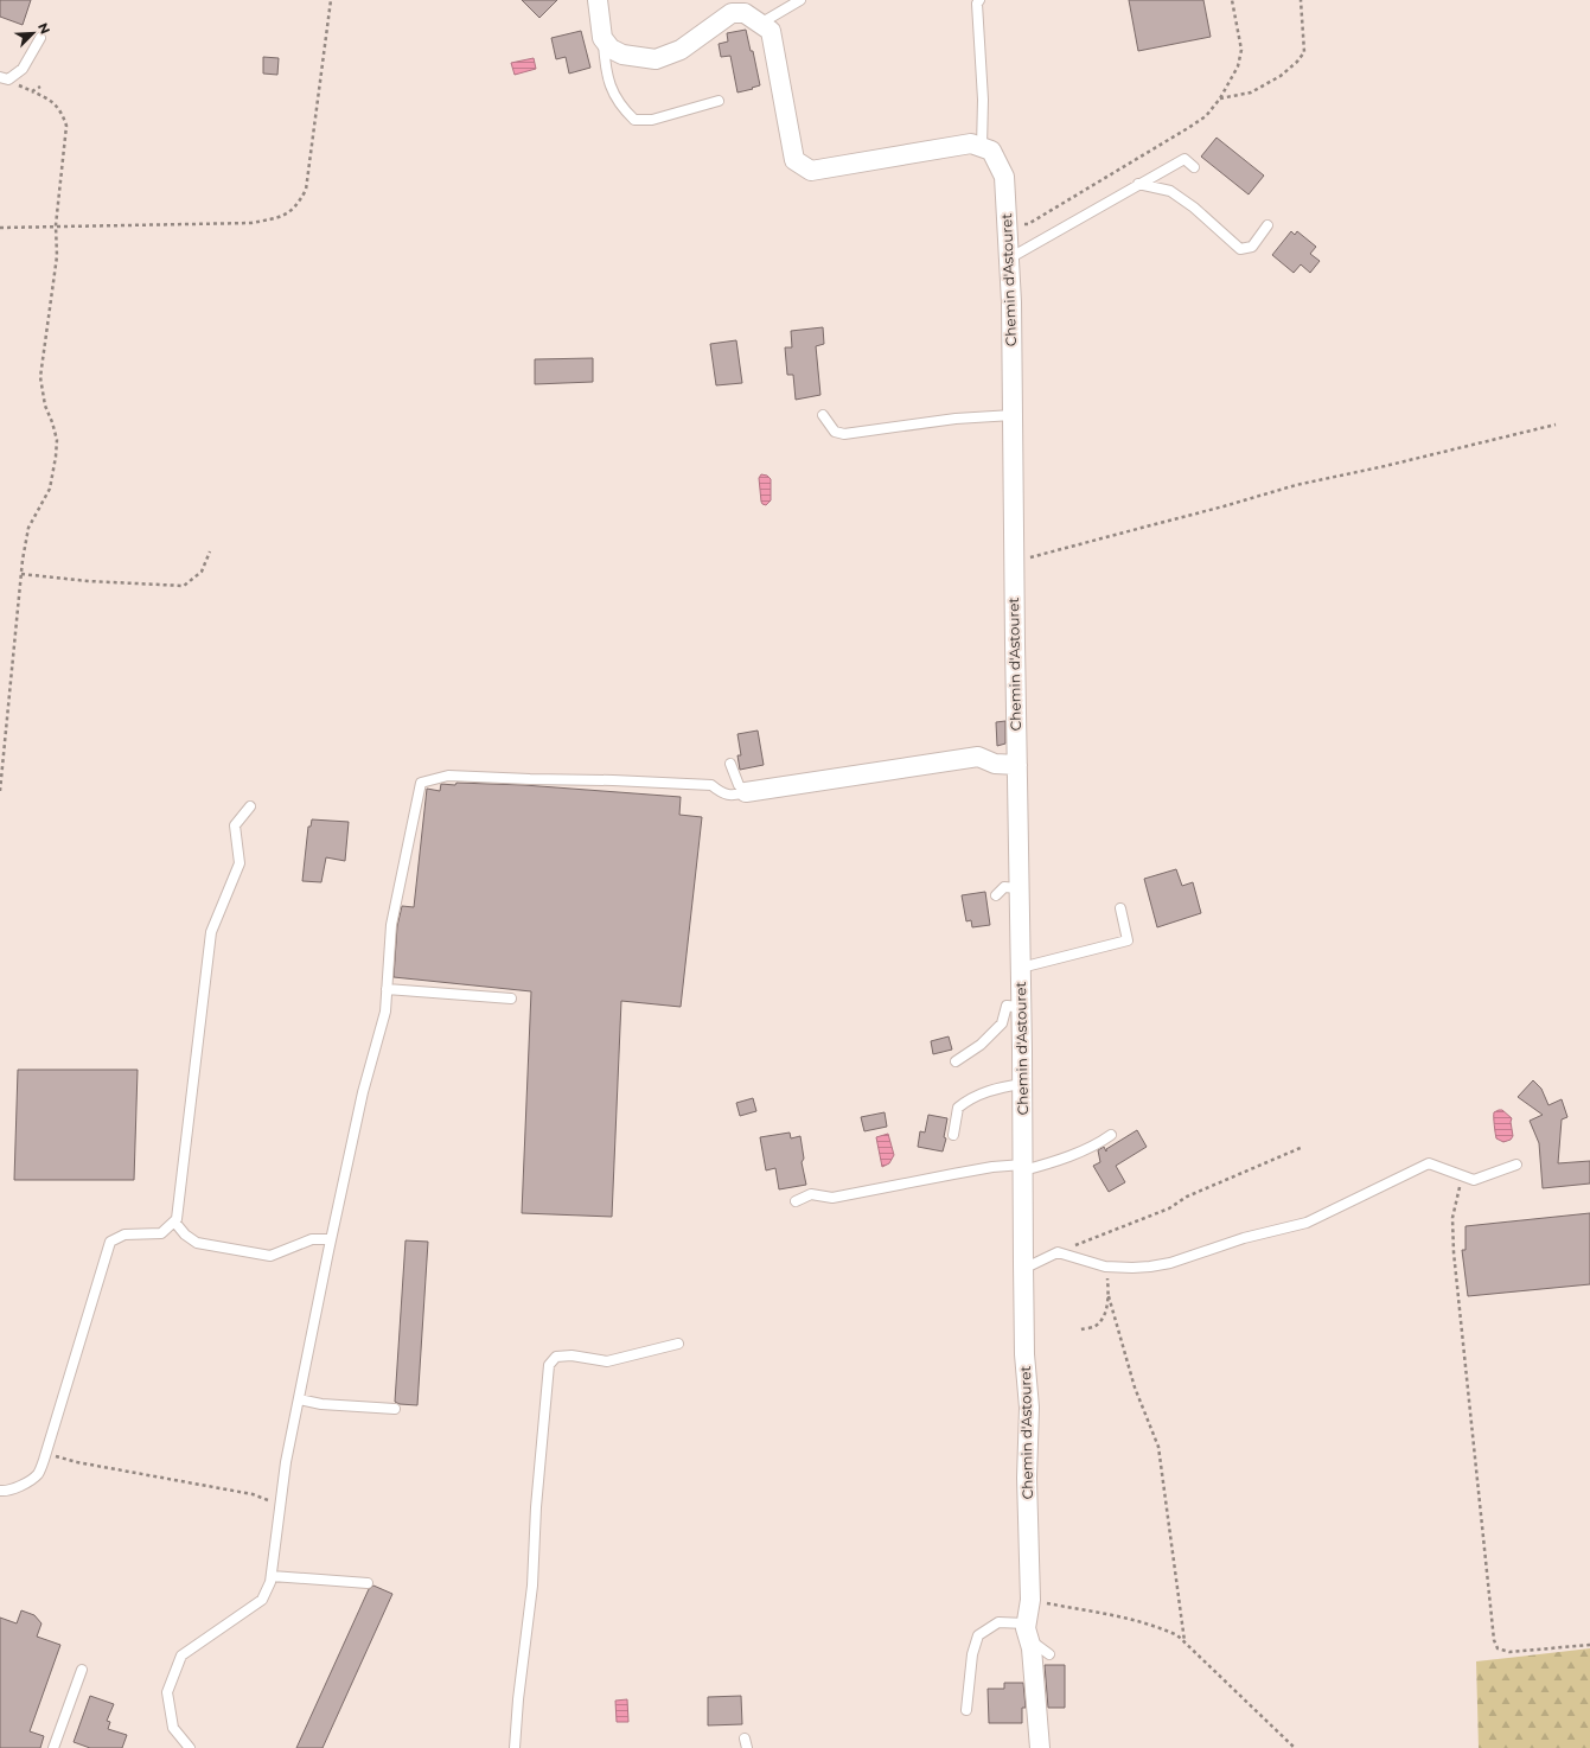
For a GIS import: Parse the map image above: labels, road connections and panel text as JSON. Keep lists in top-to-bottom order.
{
  "streets": {
    "street": ["Chemin d'Astouret"]
  },
  "north": "top right"
}
